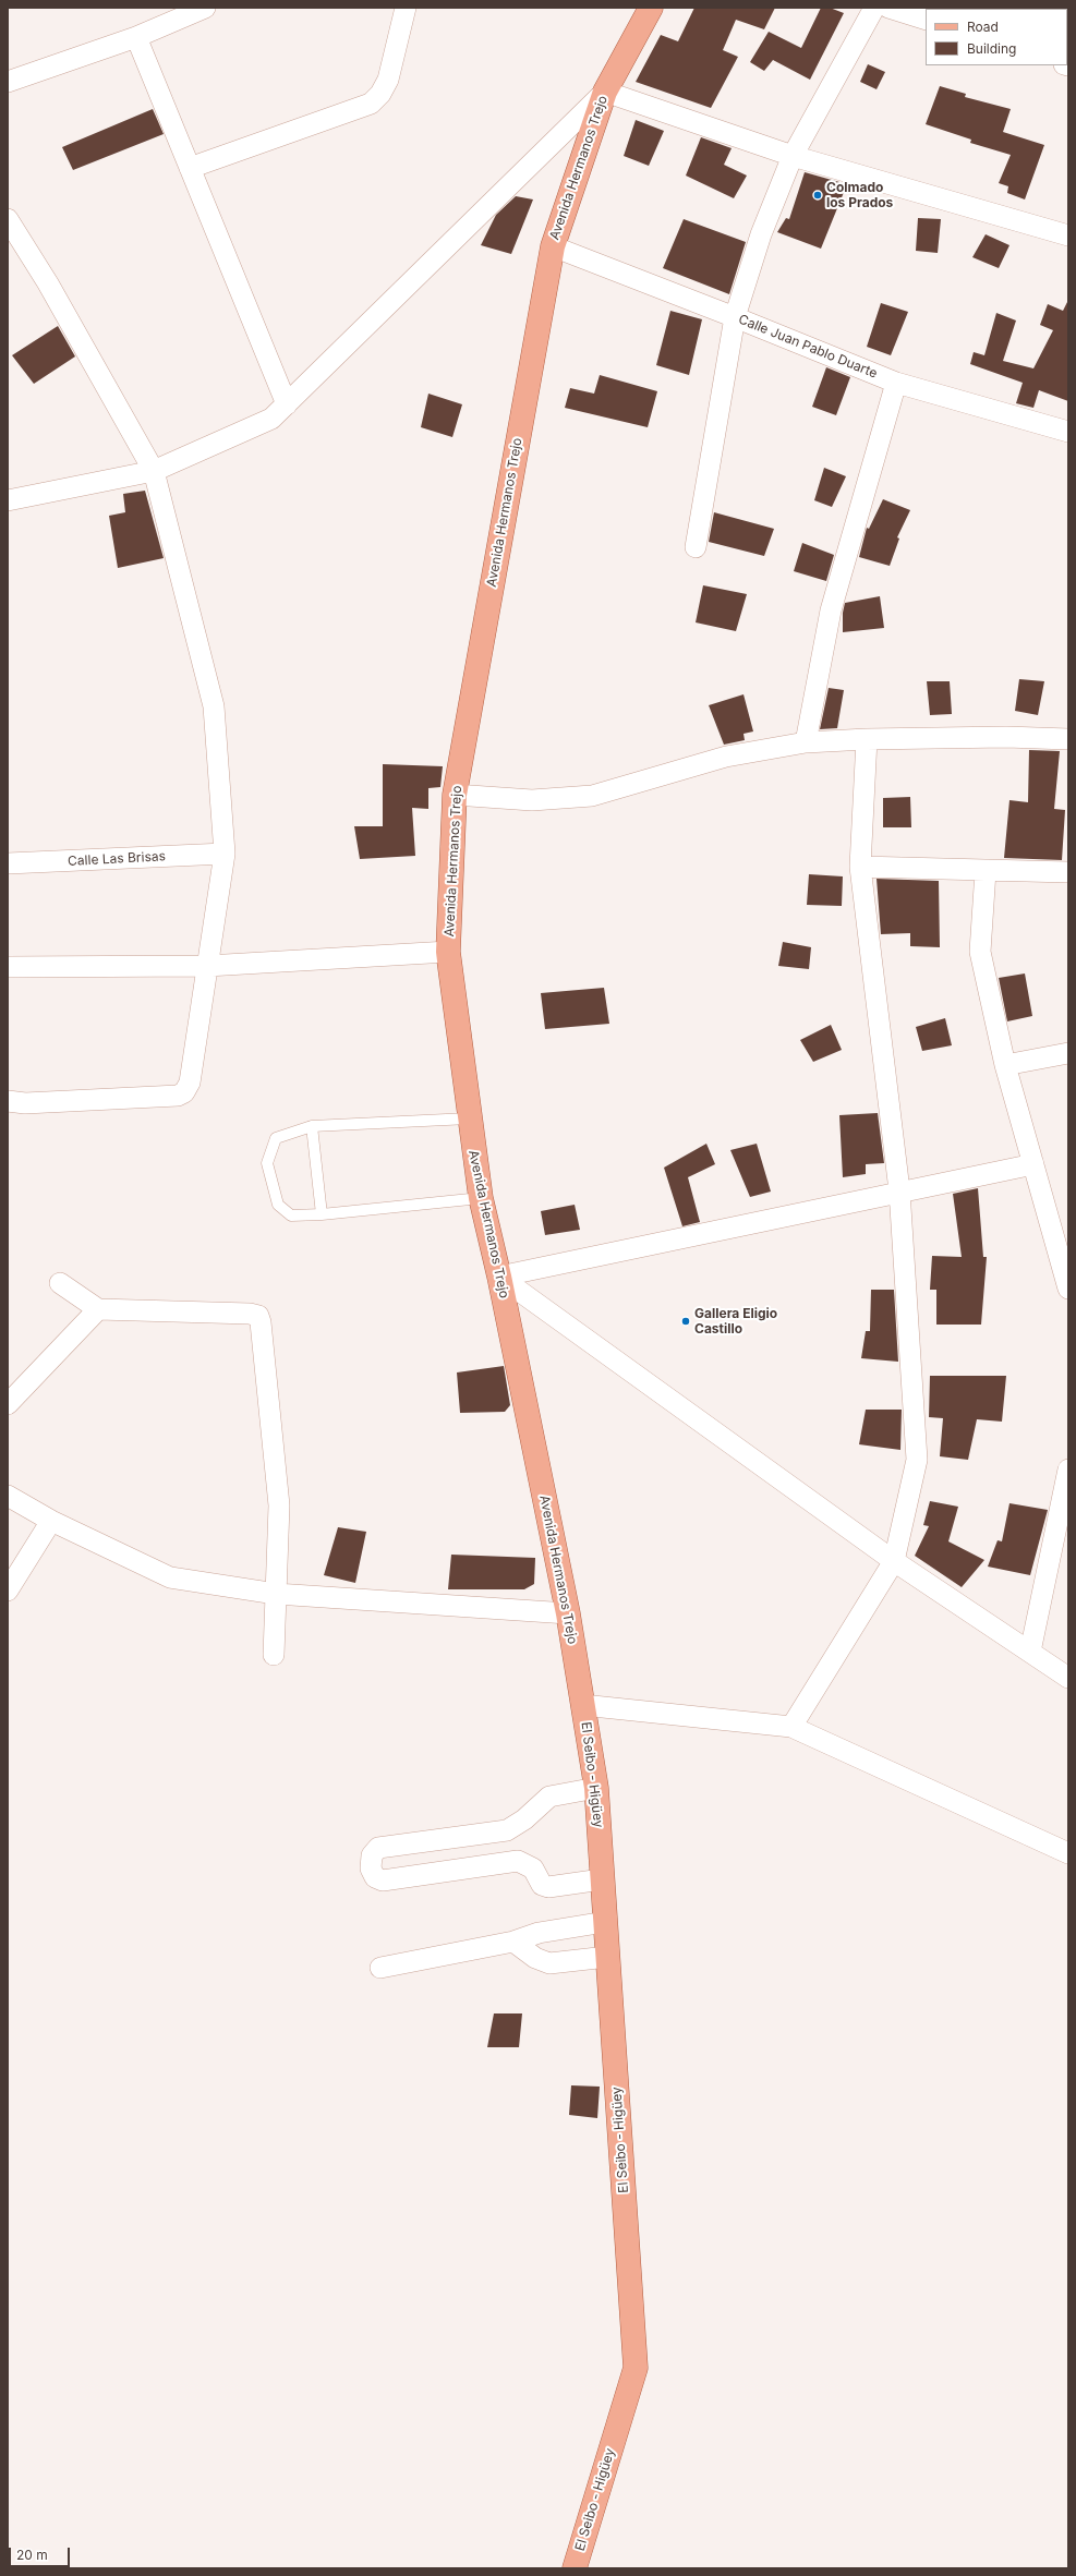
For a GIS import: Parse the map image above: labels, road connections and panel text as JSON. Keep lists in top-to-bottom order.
{
  "streets": {
    "main road": ["Avenida Hermanos Trejo", "El Seibo - Higüey"],
    "street": ["Calle Juan Pablo Duarte", "Calle Las Brisas"]
  },
  "crossings": [
    ["Avenida Hermanos Trejo", "Calle Juan Pablo Duarte"],
    ["Avenida Hermanos Trejo", "El Seibo - Higüey"]
  ],
  "places": ["Colmado los Prados", "Gallera Eligio Castillo"],
  "legend": ["Road", "Building"],
  "scale_bar": "20 m"
}
